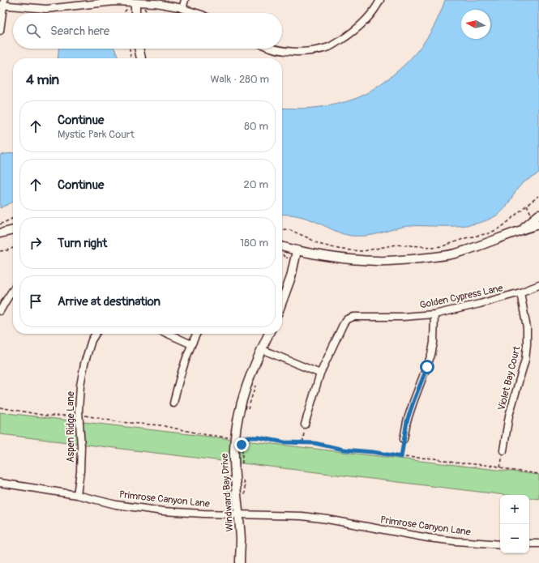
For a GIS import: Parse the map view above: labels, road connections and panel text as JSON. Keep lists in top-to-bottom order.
{
  "streets": {
    "street": [
      "Golden Cypress Lane",
      "Violet Bay Court",
      "Aspen Ridge Lane",
      "Windward Bay Drive",
      "Primrose Canyon Lane"
    ]
  },
  "crossings": [
    ["Golden Cypress Lane", "Violet Bay Court"],
    ["Aspen Ridge Lane", "Primrose Canyon Lane"],
    ["Windward Bay Drive", "Primrose Canyon Lane"]
  ],
  "north": "left",
  "page": {
    "search": "Search here",
    "heading": ["4 min", "Walk · 280 m"],
    "list": [
      ["Continue", "Mystic Park Court", "80 m"],
      ["Continue", "20 m"],
      ["Turn right", "180 m"],
      "Arrive at destination"
    ],
    "map_buttons": ["+", "−"]
  }
}
